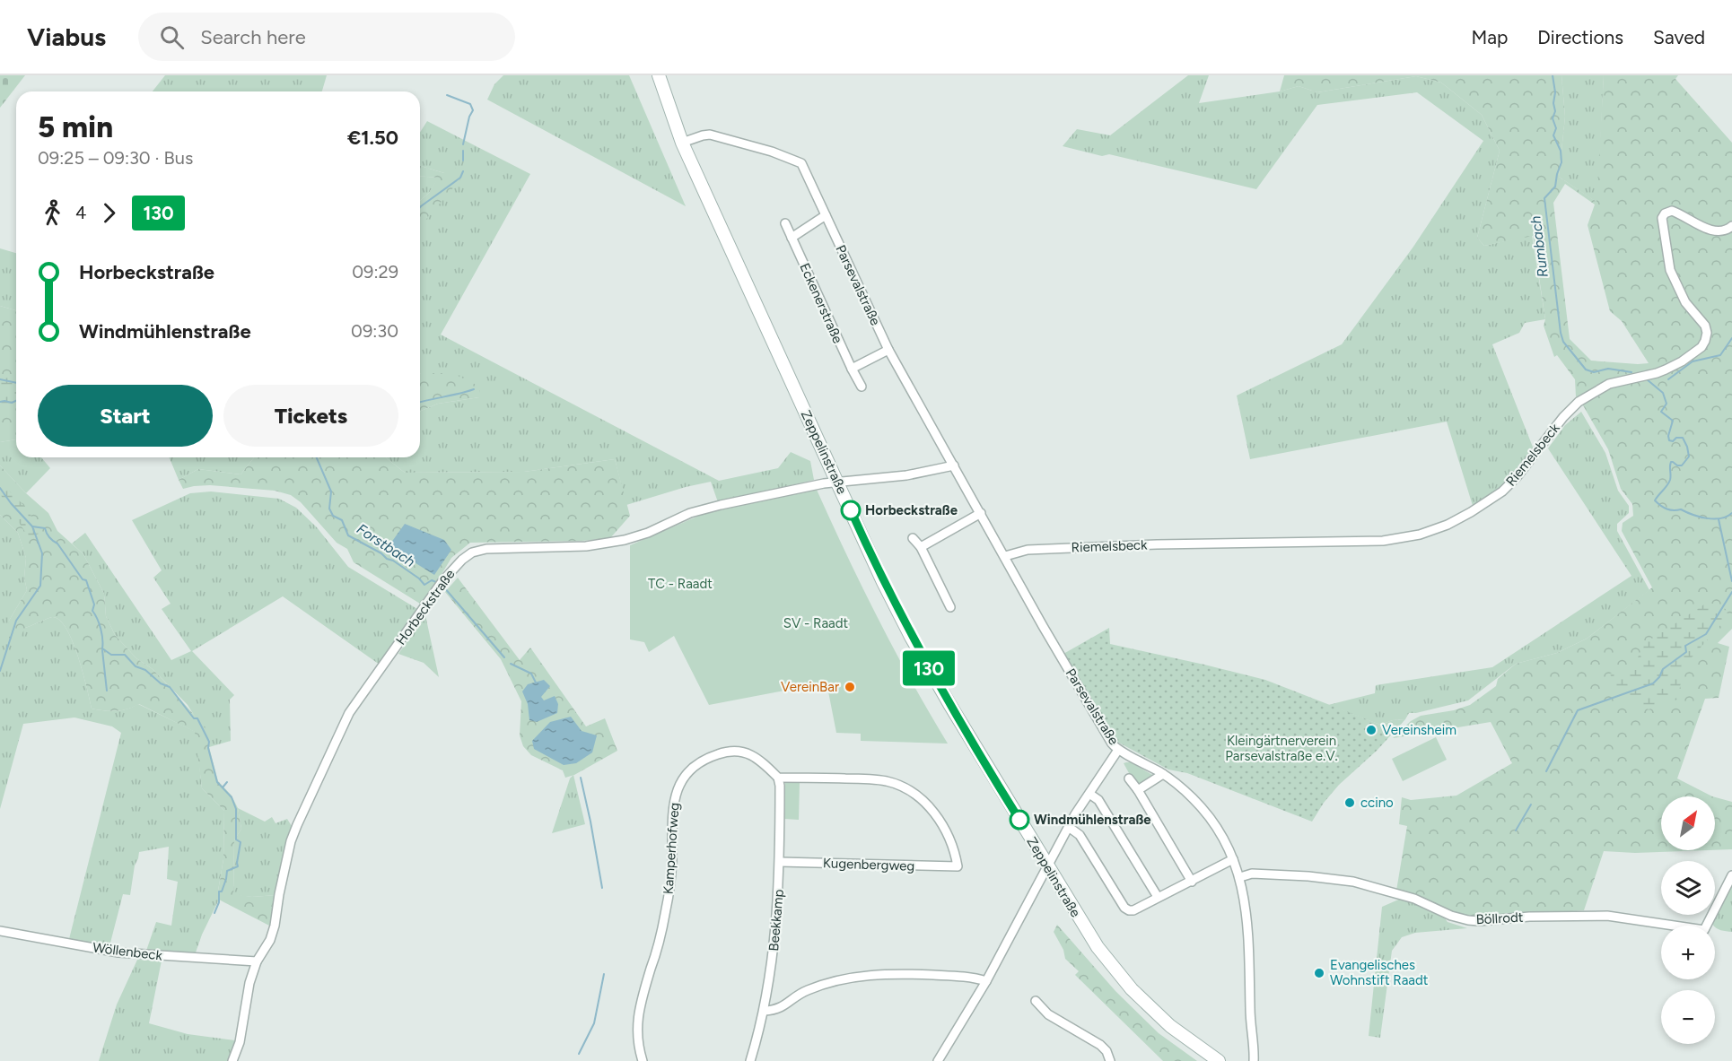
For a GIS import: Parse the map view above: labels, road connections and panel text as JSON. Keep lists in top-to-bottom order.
{
  "streets": {
    "main road": ["Zeppelinstraße"],
    "street": [
      "Parsevalstraße",
      "Eckenerstraße",
      "Riemelsbeck",
      "Horbeckstraße",
      "Kamperhofweg",
      "Kugenbergweg",
      "Böllrodt",
      "Beekkamp",
      "Wöllenbeck"
    ]
  },
  "crossings": [
    ["Parsevalstraße", "Zeppelinstraße"],
    ["Parsevalstraße", "Riemelsbeck"],
    ["Parsevalstraße", "Horbeckstraße"],
    ["Parsevalstraße", "Böllrodt"],
    ["Zeppelinstraße", "Horbeckstraße"],
    ["Horbeckstraße", "Wöllenbeck"],
    ["Kamperhofweg", "Kugenbergweg"],
    ["Kamperhofweg", "Beekkamp"],
    ["Kugenbergweg", "Beekkamp"]
  ],
  "water": ["Rumbach", "Forstbach"],
  "parks": ["TC - Raadt", "SV - Raadt", "Kleingärtnerverein Parsevalstraße e.V."],
  "places": [
    "Horbeckstraße",
    "VereinBar",
    "Vereinsheim",
    "ccino",
    "Windmühlenstraße",
    "Evangelisches Wohnstift Raadt"
  ],
  "lines": ["bus line 130"],
  "north": "top right",
  "page": {
    "header": "Viabus",
    "search": "Search here",
    "nav": ["Map", "Directions", "Saved"],
    "on_map": "130",
    "heading": ["5 min", "09:25 – 09:30 · Bus", "€1.50"],
    "legs": ["4", "130"],
    "list": [
      {
        "name": "Horbeckstraße",
        "value": "09:29"
      },
      {
        "name": "Windmühlenstraße",
        "value": "09:30"
      }
    ],
    "buttons": ["Start", "Tickets"],
    "map_buttons": ["+", "−"]
  }
}
